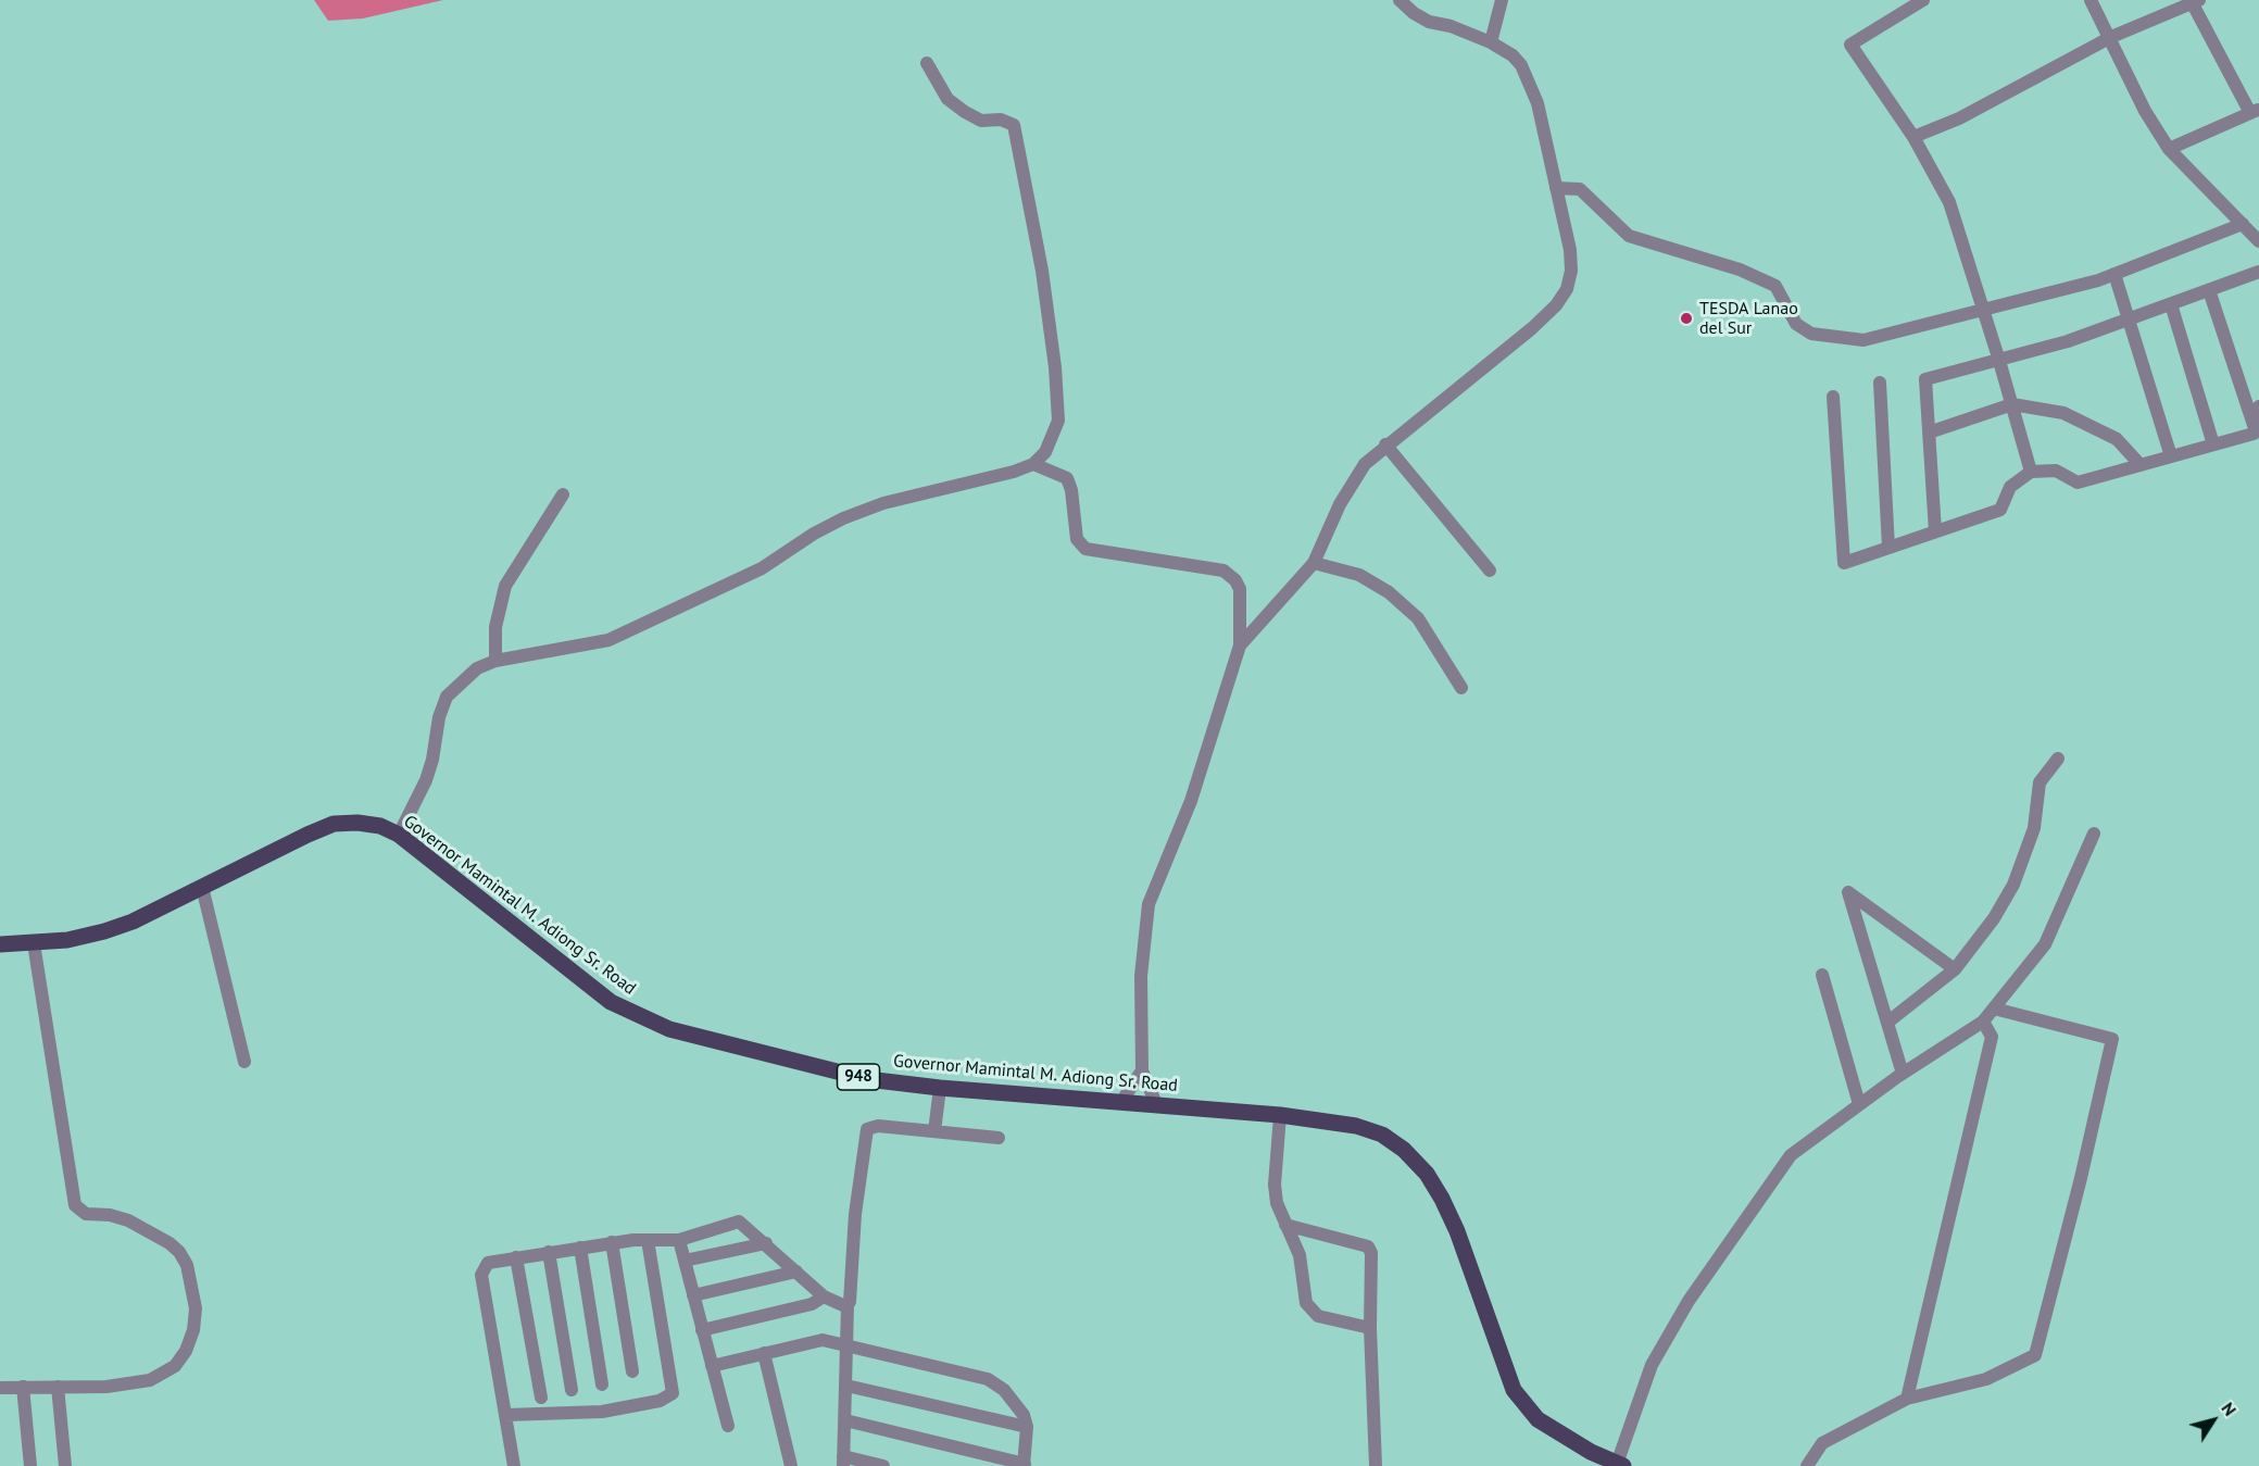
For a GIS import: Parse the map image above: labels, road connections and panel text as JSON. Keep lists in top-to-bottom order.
{
  "streets": {
    "main road": ["Governor Mamintal M. Adiong Sr. Road", "948"]
  },
  "places": ["TESDA Lanao del Sur"],
  "north": "top right"
}
